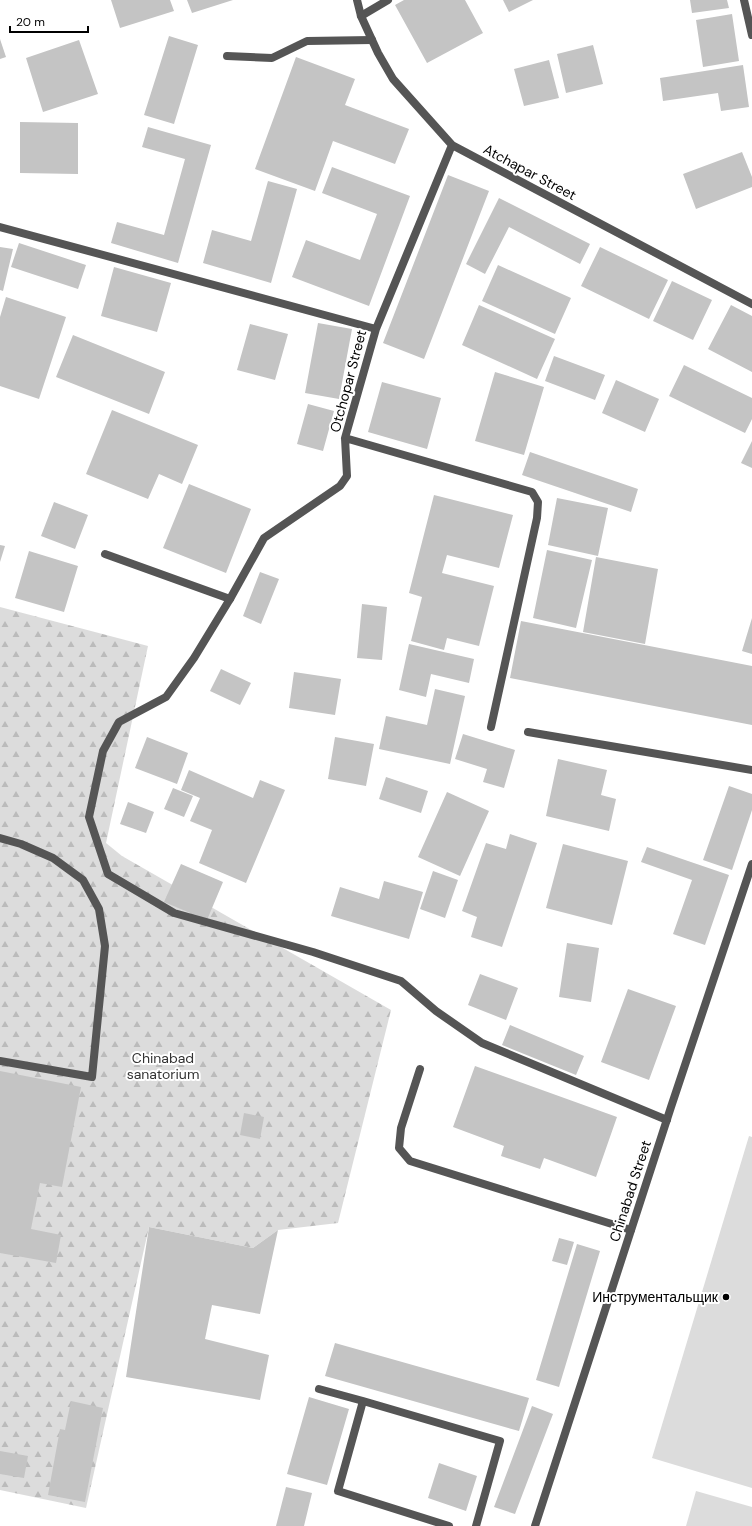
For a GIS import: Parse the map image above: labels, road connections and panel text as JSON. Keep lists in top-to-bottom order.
{
  "streets": {
    "street": ["Atchapar Street", "Otchopar Street", "Chinabad Street"]
  },
  "crossings": [
    ["Atchapar Street", "Otchopar Street"],
    ["Otchopar Street", "Chinabad Street"]
  ],
  "parks": ["Chinabad sanatorium"],
  "places": ["Инструментальщик"],
  "scale_bar": "20 m"
}
